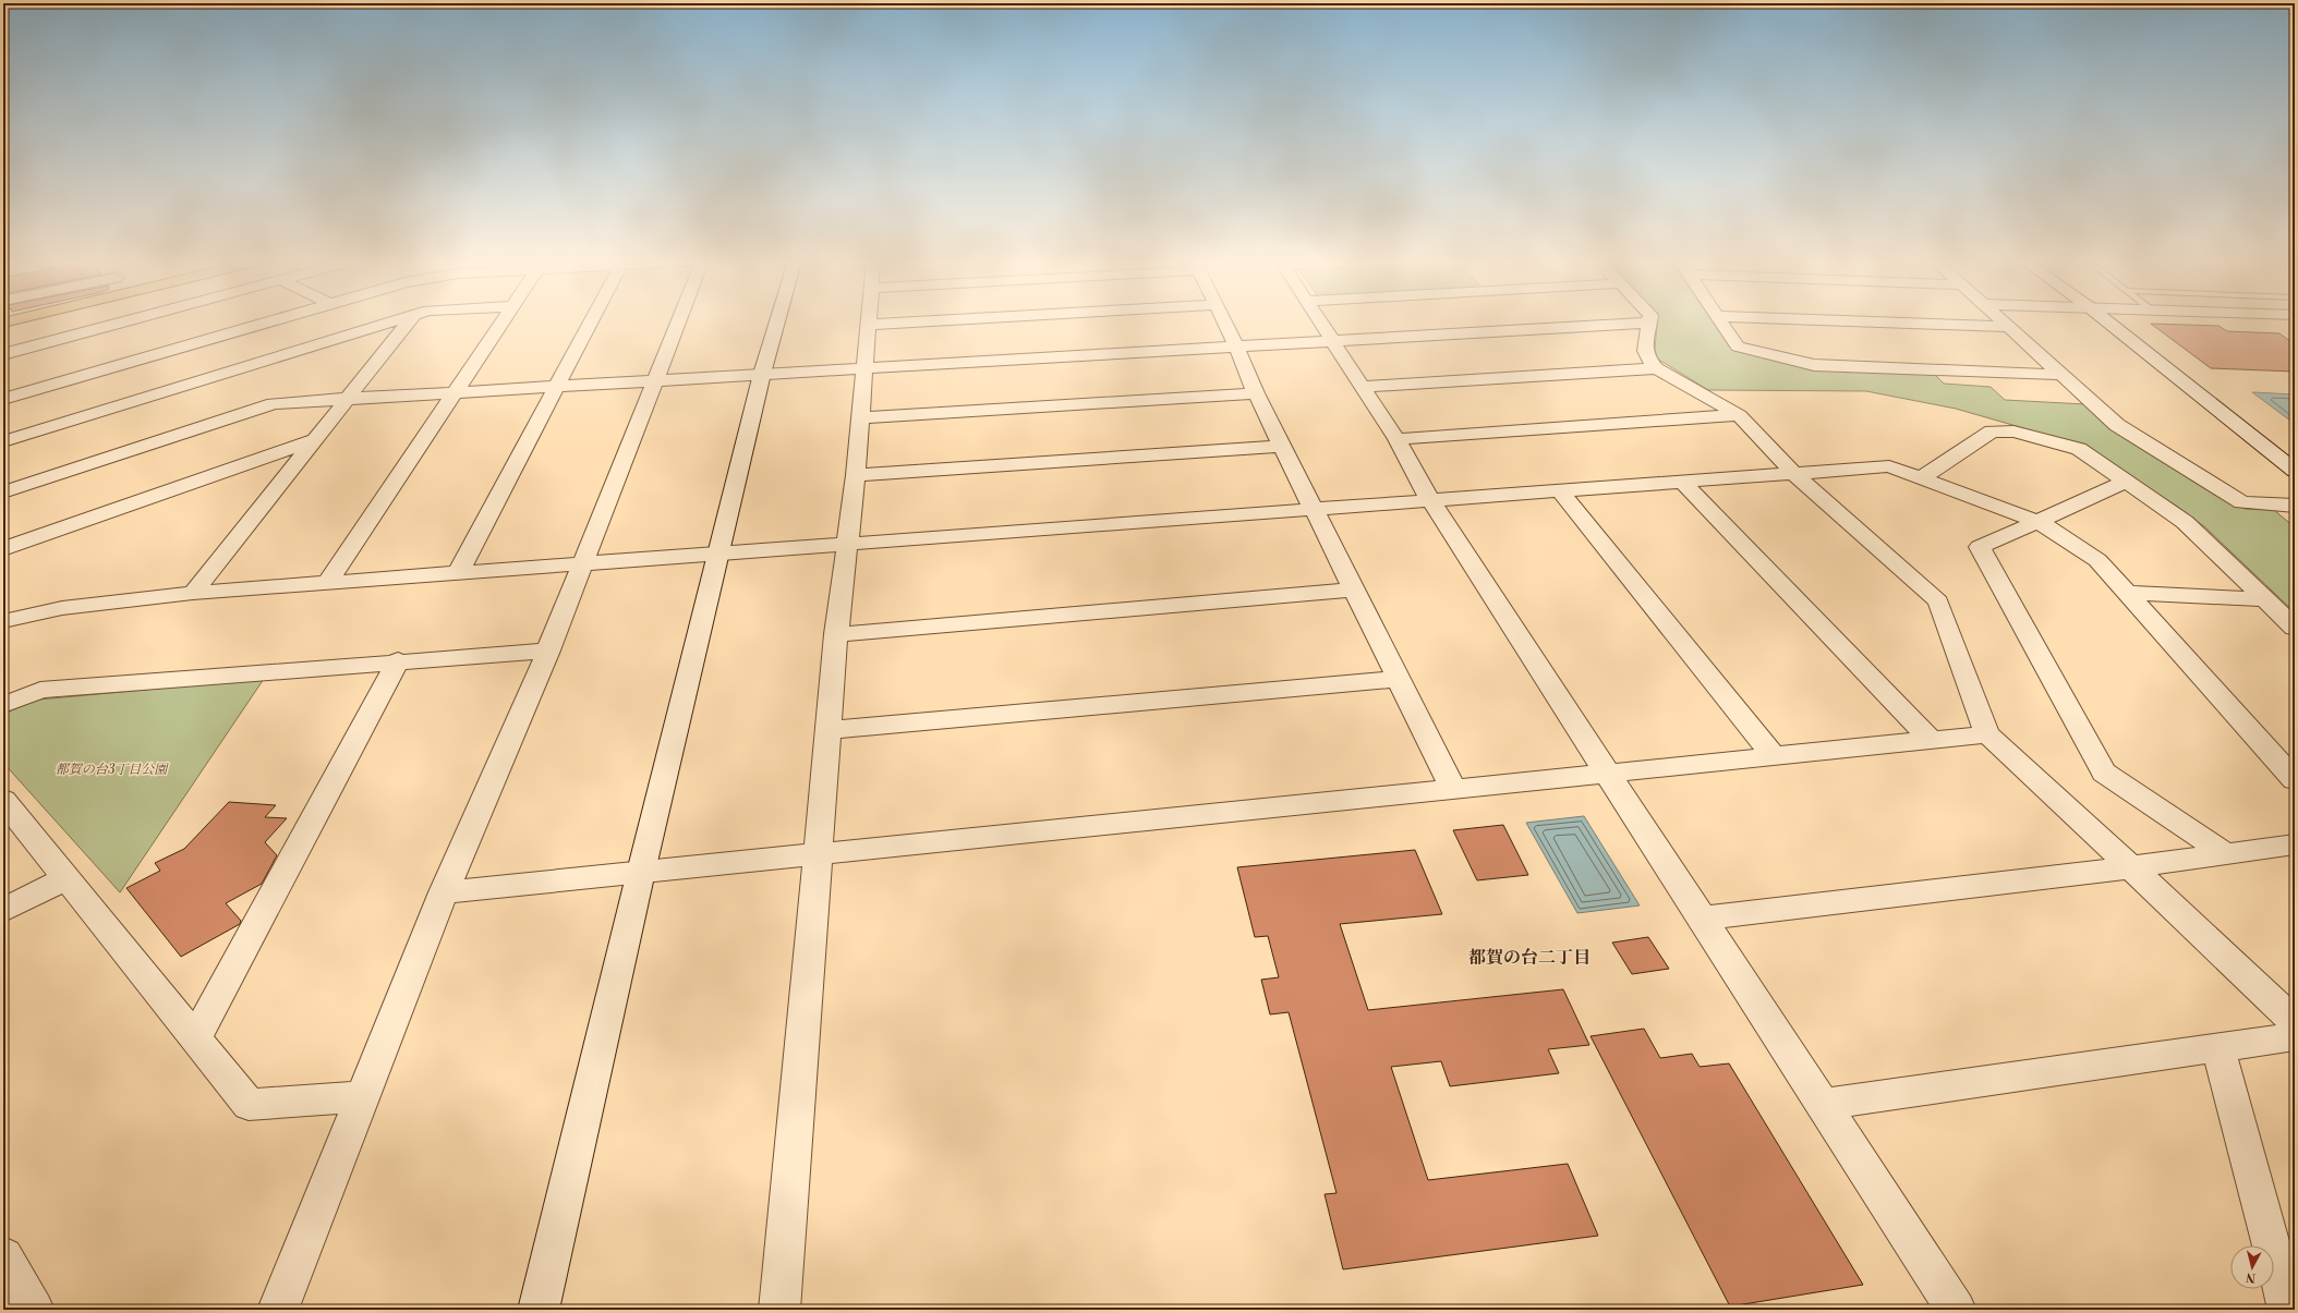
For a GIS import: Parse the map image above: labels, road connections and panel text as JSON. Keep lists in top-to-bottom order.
{
  "districts": ["都賀の台二丁目"],
  "parks": ["都賀の台3丁目公園"],
  "north": "bottom"
}
